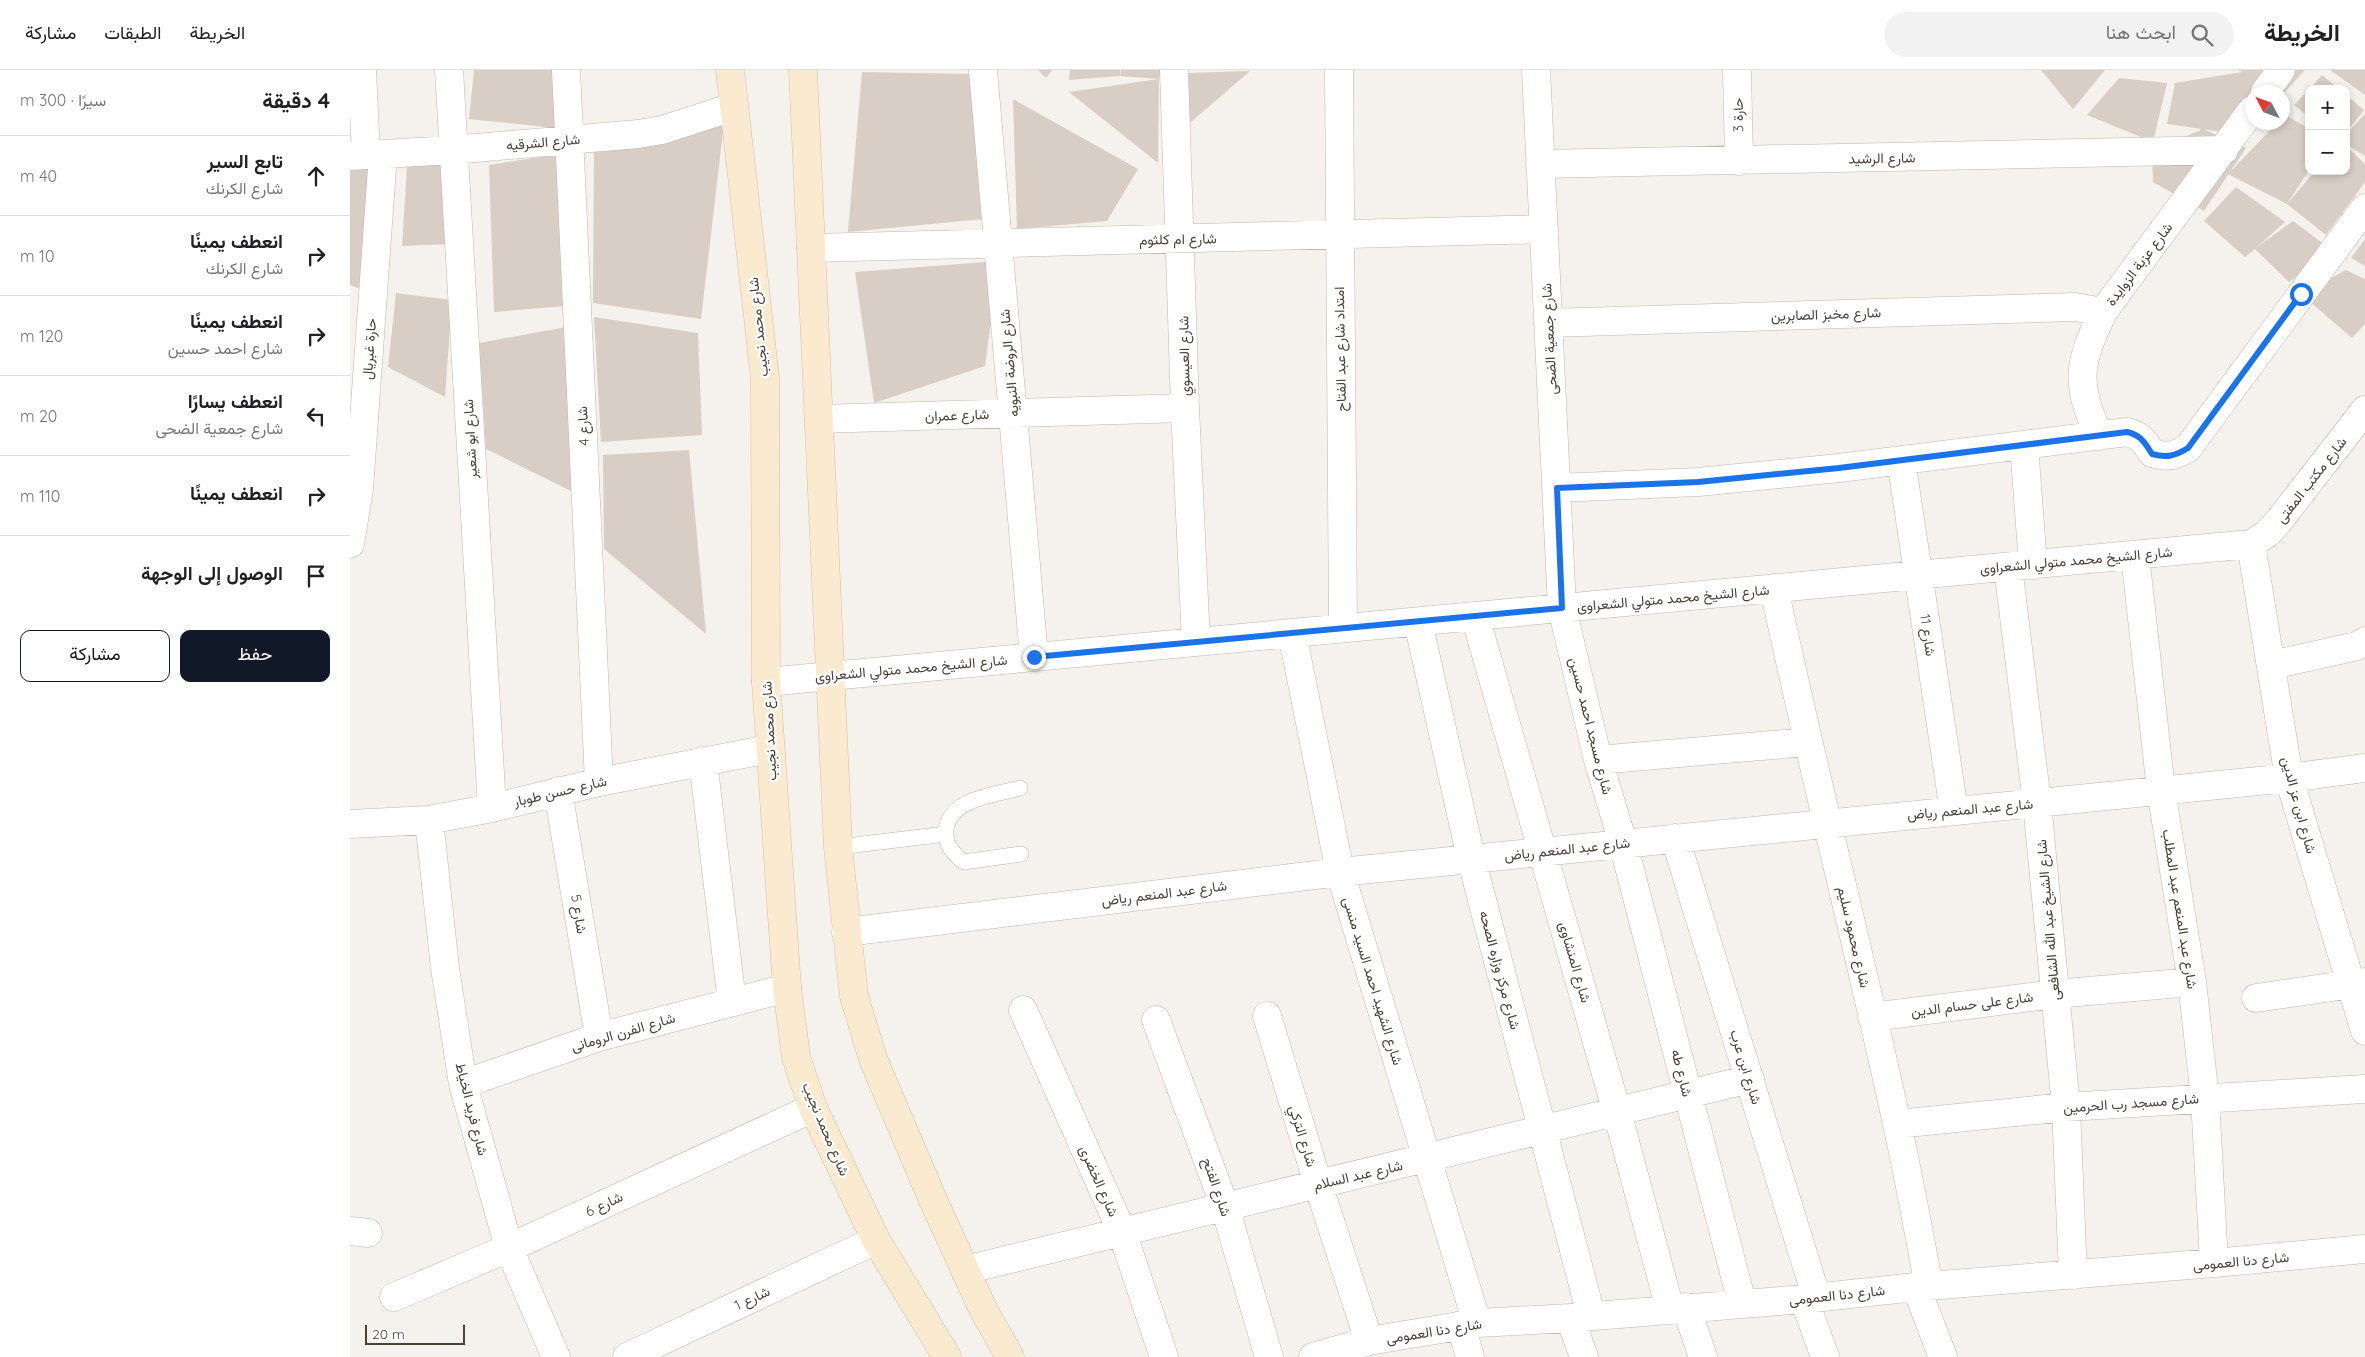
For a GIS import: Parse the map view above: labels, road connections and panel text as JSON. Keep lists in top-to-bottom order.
{
  "streets": {
    "main road": ["شارع محمد نجيب"],
    "street": [
      "حارة 3",
      "شارع الشرقيه",
      "شارع الرشيد",
      "شارع ام كلثوم",
      "شارع عزبة الزوايدة",
      "شارع مخبز الصابرين",
      "شارع جمعية الضحى",
      "حارة غبريال",
      "امتداد شارع عبد الفتاح",
      "شارع العيسوي",
      "شارع الروضة النبويه",
      "شارع عمران",
      "شارع 4",
      "شارع ابو شعير",
      "شارع مكتب المفتى",
      "شارع الشيخ محمد متولي الشعراوى",
      "شارع 11",
      "شارع مسجد احمد حسين",
      "شارع حسن طوبار",
      "شارع ابن عز الدين",
      "شارع عبد المنعم رياض",
      "شارع عبد المنعم عبد المطلب",
      "شارع 5",
      "شارع الشيخ عبد الله الشافعى",
      "شارع محمود سليم",
      "شارع المنشاوى",
      "شارع مركز وزاره الصحه",
      "شارع الشهيد احمد السيد منسى",
      "شارع على حسام الدين",
      "شارع الفرن الرومانى",
      "شارع ابن عرب",
      "شارع طه",
      "شارع مسجد رب الحرمين",
      "شارع فريد الخياط",
      "شارع التركي",
      "شارع عبد السلام",
      "شارع الخضرى",
      "شارع الفتح",
      "شارع 6",
      "شارع دنا العمومى",
      "شارع 1"
    ]
  },
  "crossings": [
    ["حارة 3", "شارع الرشيد"],
    ["شارع الشرقيه", "شارع محمد نجيب"],
    ["شارع الشرقيه", "حارة غبريال"],
    ["شارع الشرقيه", "شارع 4"],
    ["شارع الشرقيه", "شارع ابو شعير"],
    ["شارع الرشيد", "شارع عزبة الزوايدة"],
    ["شارع الرشيد", "شارع جمعية الضحى"],
    ["شارع ام كلثوم", "شارع جمعية الضحى"],
    ["شارع ام كلثوم", "امتداد شارع عبد الفتاح"],
    ["شارع ام كلثوم", "شارع العيسوي"],
    ["شارع ام كلثوم", "شارع الروضة النبويه"],
    ["شارع عزبة الزوايدة", "شارع مخبز الصابرين"],
    ["شارع مخبز الصابرين", "شارع جمعية الضحى"],
    ["شارع محمد نجيب", "شارع الشيخ محمد متولي الشعراوى"],
    ["شارع محمد نجيب", "شارع حسن طوبار"],
    ["شارع محمد نجيب", "شارع الفرن الرومانى"],
    ["شارع محمد نجيب", "شارع 6"],
    ["شارع محمد نجيب", "شارع 1"],
    ["شارع جمعية الضحى", "شارع الشيخ محمد متولي الشعراوى"],
    ["شارع جمعية الضحى", "شارع مسجد احمد حسين"],
    ["امتداد شارع عبد الفتاح", "شارع الشيخ محمد متولي الشعراوى"],
    ["شارع العيسوي", "شارع عمران"],
    ["شارع العيسوي", "شارع الشيخ محمد متولي الشعراوى"],
    ["شارع الروضة النبويه", "شارع عمران"],
    ["شارع الروضة النبويه", "شارع الشيخ محمد متولي الشعراوى"],
    ["شارع 4", "شارع حسن طوبار"],
    ["شارع ابو شعير", "شارع حسن طوبار"],
    ["شارع مكتب المفتى", "شارع الشيخ محمد متولي الشعراوى"],
    ["شارع مكتب المفتى", "شارع ابن عز الدين"],
    ["شارع الشيخ محمد متولي الشعراوى", "شارع 11"],
    ["شارع الشيخ محمد متولي الشعراوى", "شارع مسجد احمد حسين"],
    ["شارع الشيخ محمد متولي الشعراوى", "شارع ابن عز الدين"],
    ["شارع الشيخ محمد متولي الشعراوى", "شارع عبد المنعم عبد المطلب"],
    ["شارع الشيخ محمد متولي الشعراوى", "شارع الشيخ عبد الله الشافعى"],
    ["شارع الشيخ محمد متولي الشعراوى", "شارع محمود سليم"],
    ["شارع الشيخ محمد متولي الشعراوى", "شارع المنشاوى"],
    ["شارع الشيخ محمد متولي الشعراوى", "شارع مركز وزاره الصحه"],
    ["شارع الشيخ محمد متولي الشعراوى", "شارع الشهيد احمد السيد منسى"],
    ["شارع 11", "شارع عبد المنعم رياض"],
    ["شارع مسجد احمد حسين", "شارع عبد المنعم رياض"],
    ["شارع مسجد احمد حسين", "شارع طه"],
    ["شارع حسن طوبار", "شارع 5"],
    ["شارع حسن طوبار", "شارع فريد الخياط"],
    ["شارع ابن عز الدين", "شارع عبد المنعم رياض"],
    ["شارع عبد المنعم رياض", "شارع عبد المنعم عبد المطلب"],
    ["شارع عبد المنعم رياض", "شارع الشيخ عبد الله الشافعى"],
    ["شارع عبد المنعم رياض", "شارع محمود سليم"],
    ["شارع عبد المنعم رياض", "شارع المنشاوى"],
    ["شارع عبد المنعم رياض", "شارع مركز وزاره الصحه"],
    ["شارع عبد المنعم رياض", "شارع الشهيد احمد السيد منسى"],
    ["شارع عبد المنعم رياض", "شارع ابن عرب"],
    ["شارع عبد المنعم رياض", "شارع طه"],
    ["شارع عبد المنعم عبد المطلب", "شارع على حسام الدين"],
    ["شارع عبد المنعم عبد المطلب", "شارع مسجد رب الحرمين"],
    ["شارع عبد المنعم عبد المطلب", "شارع دنا العمومى"],
    ["شارع 5", "شارع الفرن الرومانى"],
    ["شارع الشيخ عبد الله الشافعى", "شارع على حسام الدين"],
    ["شارع الشيخ عبد الله الشافعى", "شارع مسجد رب الحرمين"],
    ["شارع الشيخ عبد الله الشافعى", "شارع دنا العمومى"],
    ["شارع محمود سليم", "شارع على حسام الدين"],
    ["شارع محمود سليم", "شارع مسجد رب الحرمين"],
    ["شارع محمود سليم", "شارع دنا العمومى"],
    ["شارع المنشاوى", "شارع عبد السلام"],
    ["شارع المنشاوى", "شارع دنا العمومى"],
    ["شارع مركز وزاره الصحه", "شارع عبد السلام"],
    ["شارع مركز وزاره الصحه", "شارع دنا العمومى"],
    ["شارع الشهيد احمد السيد منسى", "شارع عبد السلام"],
    ["شارع الشهيد احمد السيد منسى", "شارع دنا العمومى"],
    ["شارع الفرن الرومانى", "شارع فريد الخياط"],
    ["شارع ابن عرب", "شارع عبد السلام"],
    ["شارع ابن عرب", "شارع دنا العمومى"],
    ["شارع طه", "شارع عبد السلام"],
    ["شارع طه", "شارع دنا العمومى"],
    ["شارع فريد الخياط", "شارع 6"],
    ["شارع التركي", "شارع عبد السلام"],
    ["شارع التركي", "شارع دنا العمومى"],
    ["شارع عبد السلام", "شارع الخضرى"],
    ["شارع عبد السلام", "شارع الفتح"]
  ],
  "scale_bar": "20 m",
  "north": "top left",
  "page": {
    "header": "الخريطة",
    "search": "ابحث هنا",
    "nav": ["الخريطة", "الطبقات", "مشاركة"],
    "heading": ["4 دقيقة", "سيرًا · 300 m"],
    "map_buttons": ["+", "−"],
    "list": [
      ["تابع السير", "شارع الكرنك", "40 m"],
      ["انعطف يمينًا", "شارع الكرنك", "10 m"],
      ["انعطف يمينًا", "شارع احمد حسين", "120 m"],
      ["انعطف يسارًا", "شارع جمعية الضحى", "20 m"],
      ["انعطف يمينًا", "110 m"],
      "الوصول إلى الوجهة"
    ],
    "buttons": ["حفظ", "مشاركة"],
    "scale": "20 m"
  }
}
